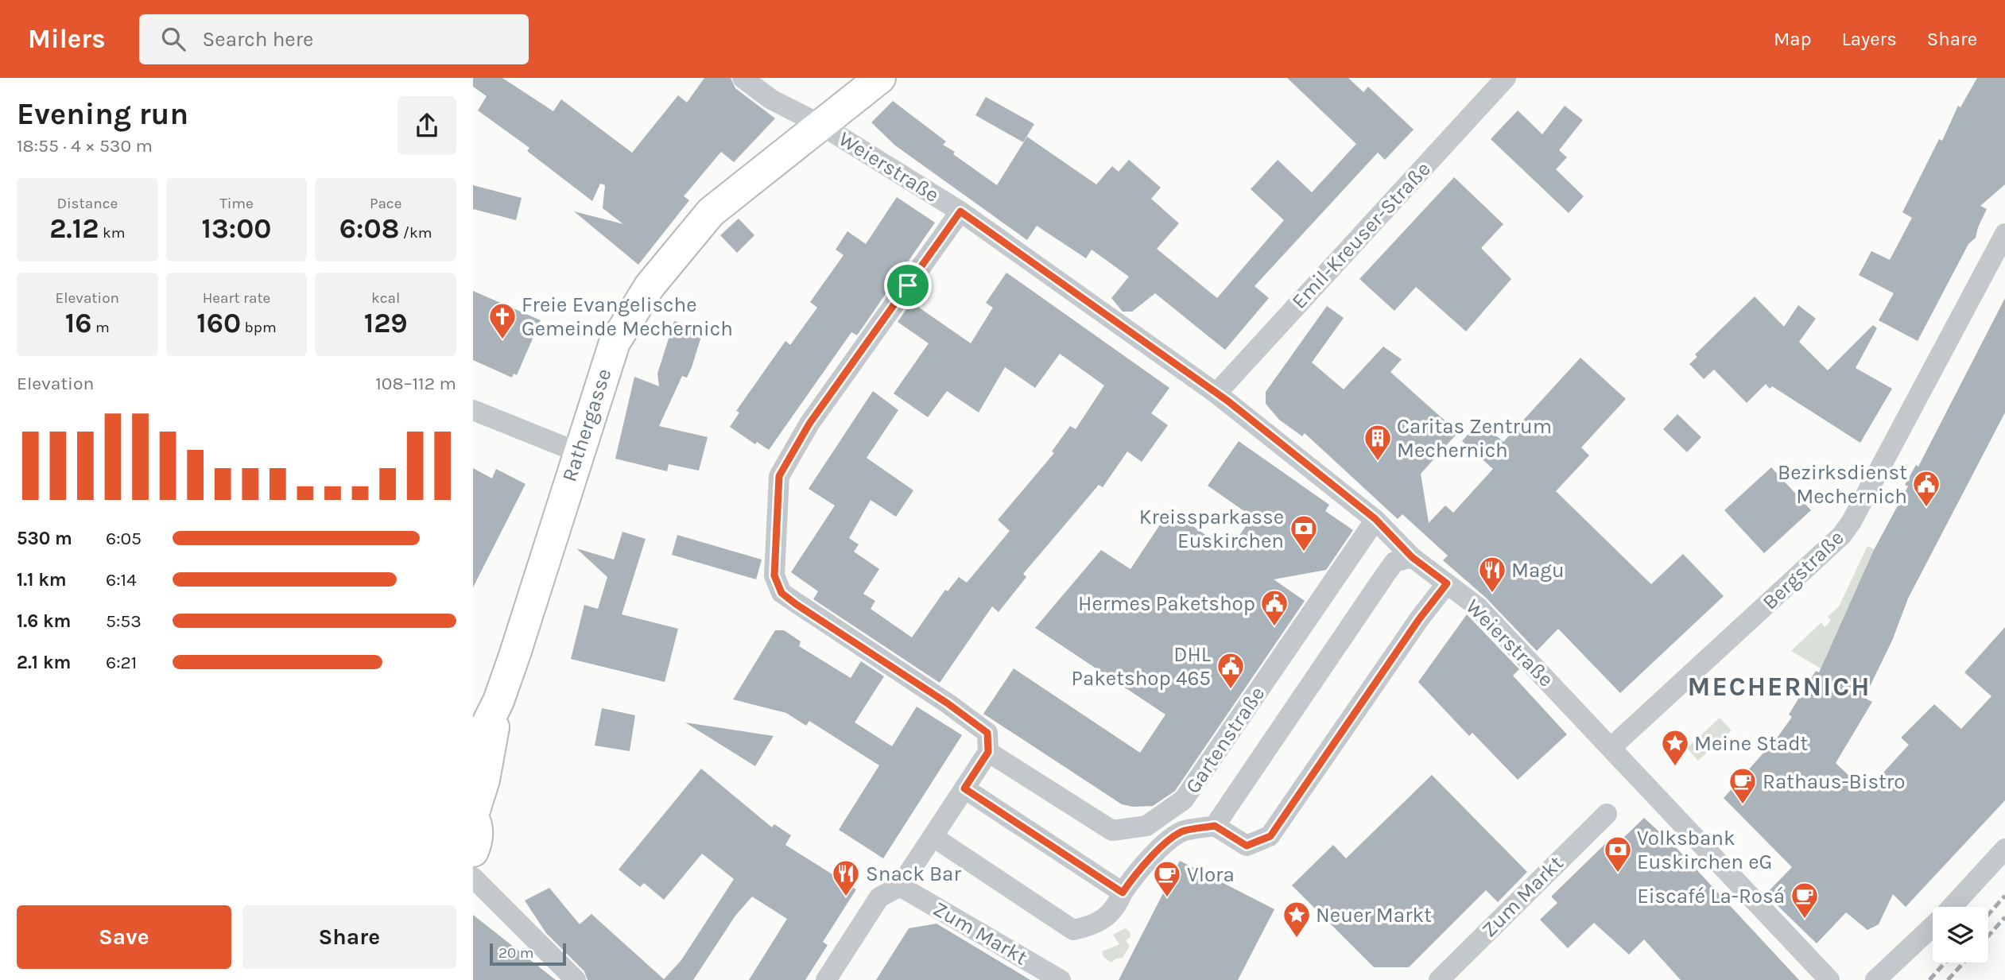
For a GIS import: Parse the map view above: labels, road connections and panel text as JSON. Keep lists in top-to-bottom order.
{
  "streets": {
    "main road": ["Rathergasse"],
    "street": [
      "Weierstraße",
      "Emil-Kreuser-Straße",
      "Bergstraße",
      "Gartenstraße",
      "Zum Markt"
    ]
  },
  "crossings": [
    ["Weierstraße", "Emil-Kreuser-Straße"],
    ["Weierstraße", "Rathergasse"],
    ["Weierstraße", "Bergstraße"],
    ["Weierstraße", "Gartenstraße"]
  ],
  "districts": ["MECHERNICH"],
  "places": {
    "church": ["Freie Evangelische Gemeinde Mechernich"],
    "building": ["Caritas Zentrum Mechernich"],
    "public building": ["Bezirksdienst Mechernich", "Hermes Paketshop", "DHL Paketshop 465"],
    "bank": ["Kreissparkasse Euskirchen", "Volksbank Euskirchen eG"],
    "restaurant": ["Magu", "Snack Bar"],
    "place": ["Meine Stadt", "Neuer Markt"],
    "cafe": ["Rathaus-Bistro", "Vlora", "Eiscafé La-Rosá"]
  },
  "scale_bar": "20 m",
  "page": {
    "header": "Milers",
    "search": "Search here",
    "nav": ["Map", "Layers", "Share"],
    "heading": ["Evening run", "18:55 · 4 × 530 m"],
    "stats": [
      ["Distance", "2.12 km"],
      ["Time", "13:00"],
      ["Pace", "6:08 /km"],
      ["Elevation", "16 m"],
      ["Heart rate", "160 bpm"],
      ["kcal", "129"]
    ],
    "chart": ["Elevation", "108–112 m"],
    "list": [
      {
        "name": "530 m",
        "note": "6:05"
      },
      {
        "name": "1.1 km",
        "note": "6:14"
      },
      {
        "name": "1.6 km",
        "note": "5:53"
      },
      {
        "name": "2.1 km",
        "note": "6:21"
      }
    ],
    "buttons": ["Save", "Share"],
    "scale": "20 m"
  }
}
